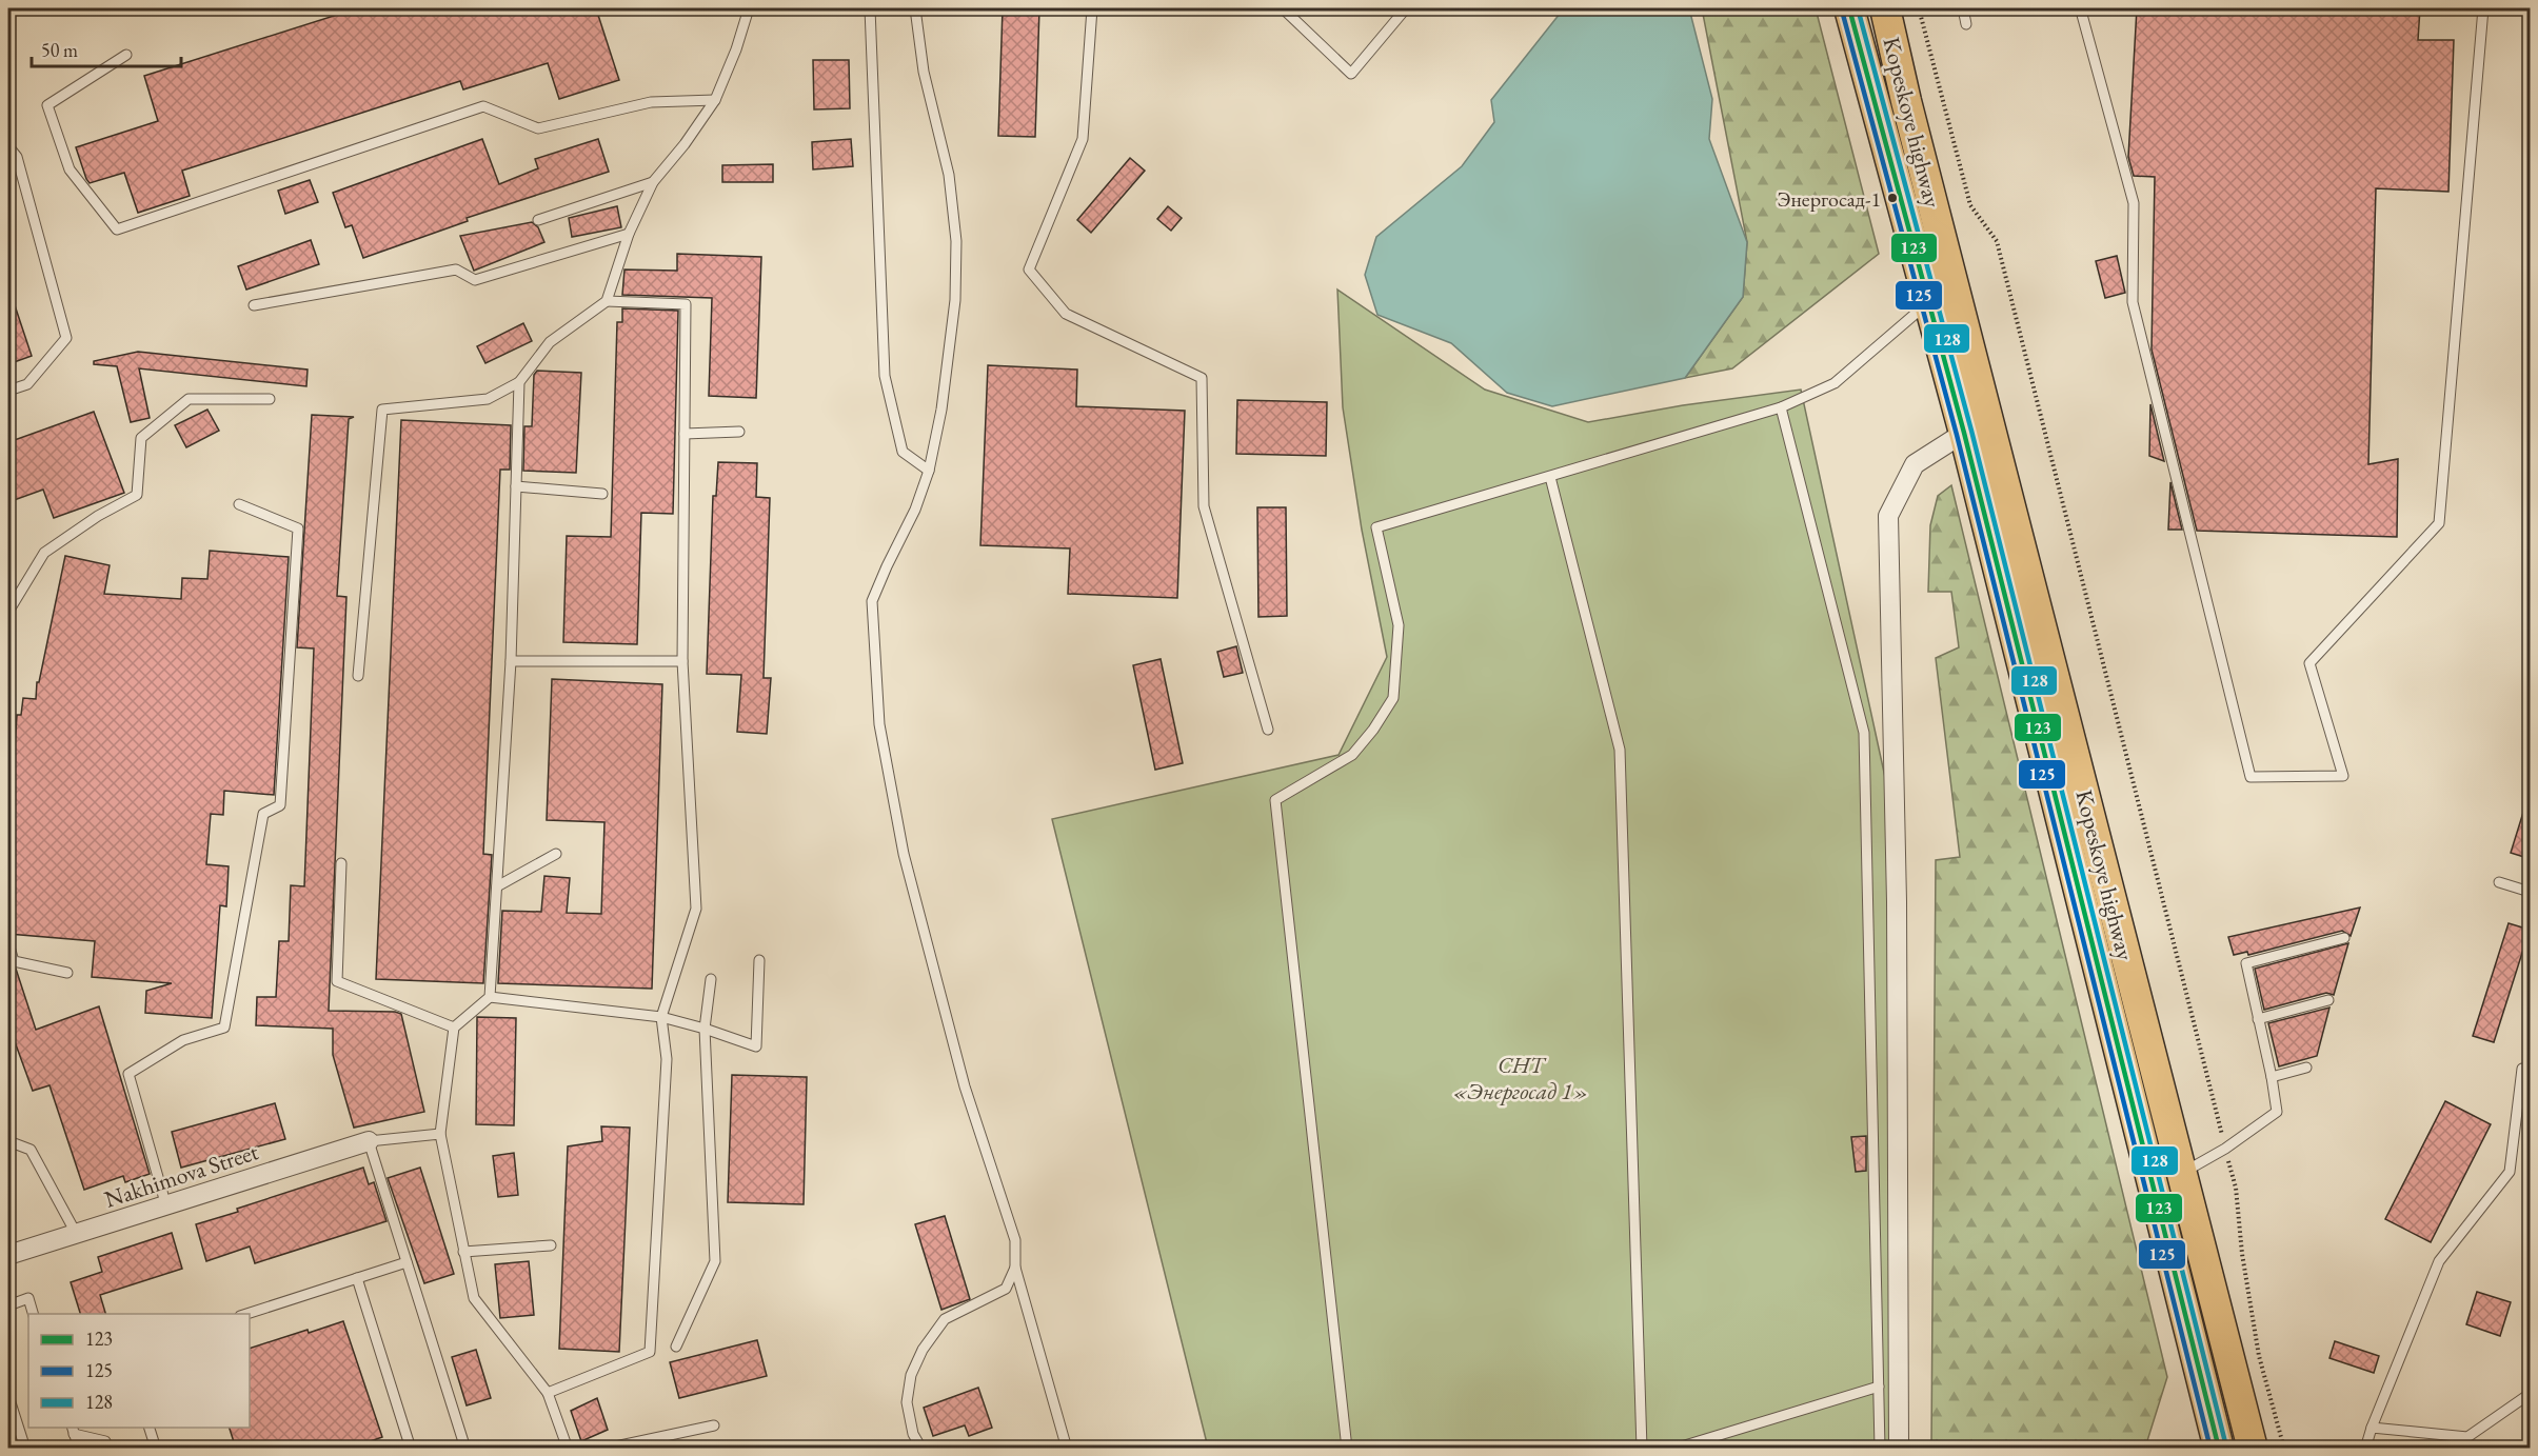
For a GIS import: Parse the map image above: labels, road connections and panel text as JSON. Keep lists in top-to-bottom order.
{
  "streets": {
    "main road": ["Kopeskoye highway"],
    "street": ["Nakhimova Street"]
  },
  "parks": ["СНТ «Энергосад 1»"],
  "places": ["Энергосад-1"],
  "lines": ["transit line 123", "transit line 128", "transit line 125"],
  "legend": ["123", "125", "128"],
  "scale_bar": "50 m"
}
